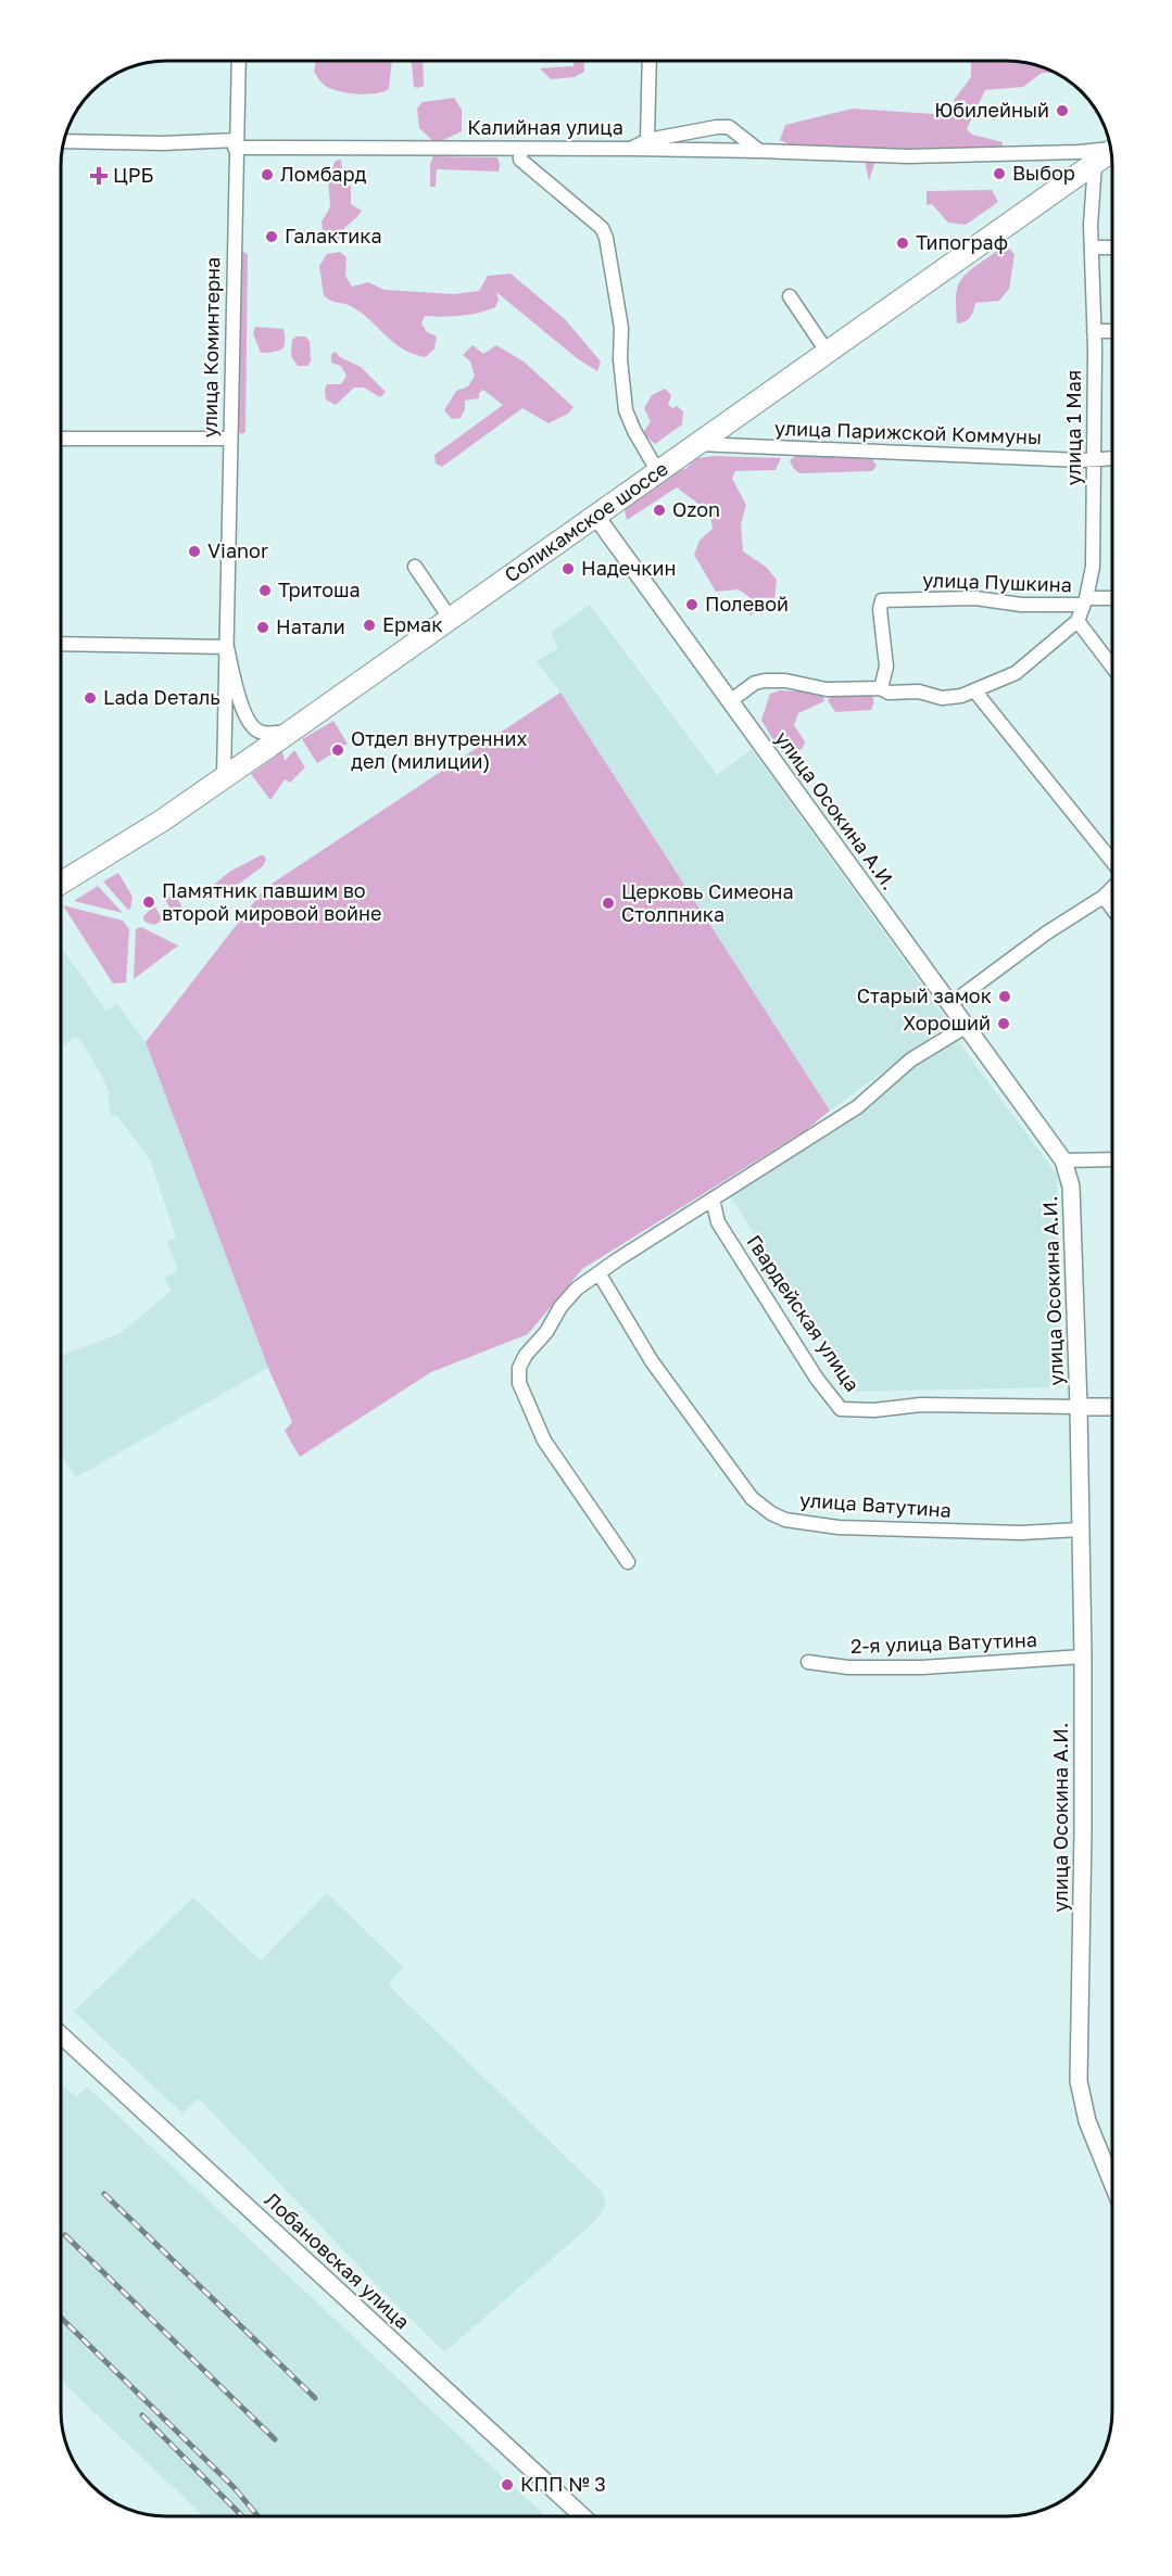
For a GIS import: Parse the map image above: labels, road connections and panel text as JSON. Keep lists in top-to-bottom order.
{
  "streets": {
    "highway": ["Соликамское шоссе"],
    "street": [
      "Калийная улица",
      "улица Коминтерна",
      "улица 1 Мая",
      "улица Парижской Коммуны",
      "улица Пушкина",
      "улица Осокина А.И.",
      "Гвардейская улица",
      "улица Ватутина",
      "2-я улица Ватутина",
      "Лобановская улица"
    ]
  },
  "crossings": [
    ["Калийная улица", "улица Коминтерна"],
    ["улица Коминтерна", "Соликамское шоссе"],
    ["улица 1 Мая", "улица Парижской Коммуны"],
    ["улица 1 Мая", "Соликамское шоссе"],
    ["улица 1 Мая", "улица Пушкина"],
    ["улица Парижской Коммуны", "Соликамское шоссе"],
    ["Соликамское шоссе", "улица Осокина А.И."],
    ["улица Осокина А.И.", "Гвардейская улица"],
    ["улица Осокина А.И.", "улица Ватутина"],
    ["улица Осокина А.И.", "2-я улица Ватутина"]
  ],
  "places": {
    "other": [
      "Юбилейный",
      "Выбор",
      "Ломбард",
      "Галактика",
      "Типограф",
      "Ozon",
      "Vianor",
      "Надечкин",
      "Тритоша",
      "Полевой",
      "Ермак",
      "Натали",
      "Lada Dеталь",
      "Отдел внутренних дел (милиции)",
      "Памятник павшим во второй мировой войне",
      "Церковь Симеона Столпника",
      "Старый замок",
      "Хороший",
      "КПП № 3"
    ],
    "health": ["ЦРБ"]
  }
}
